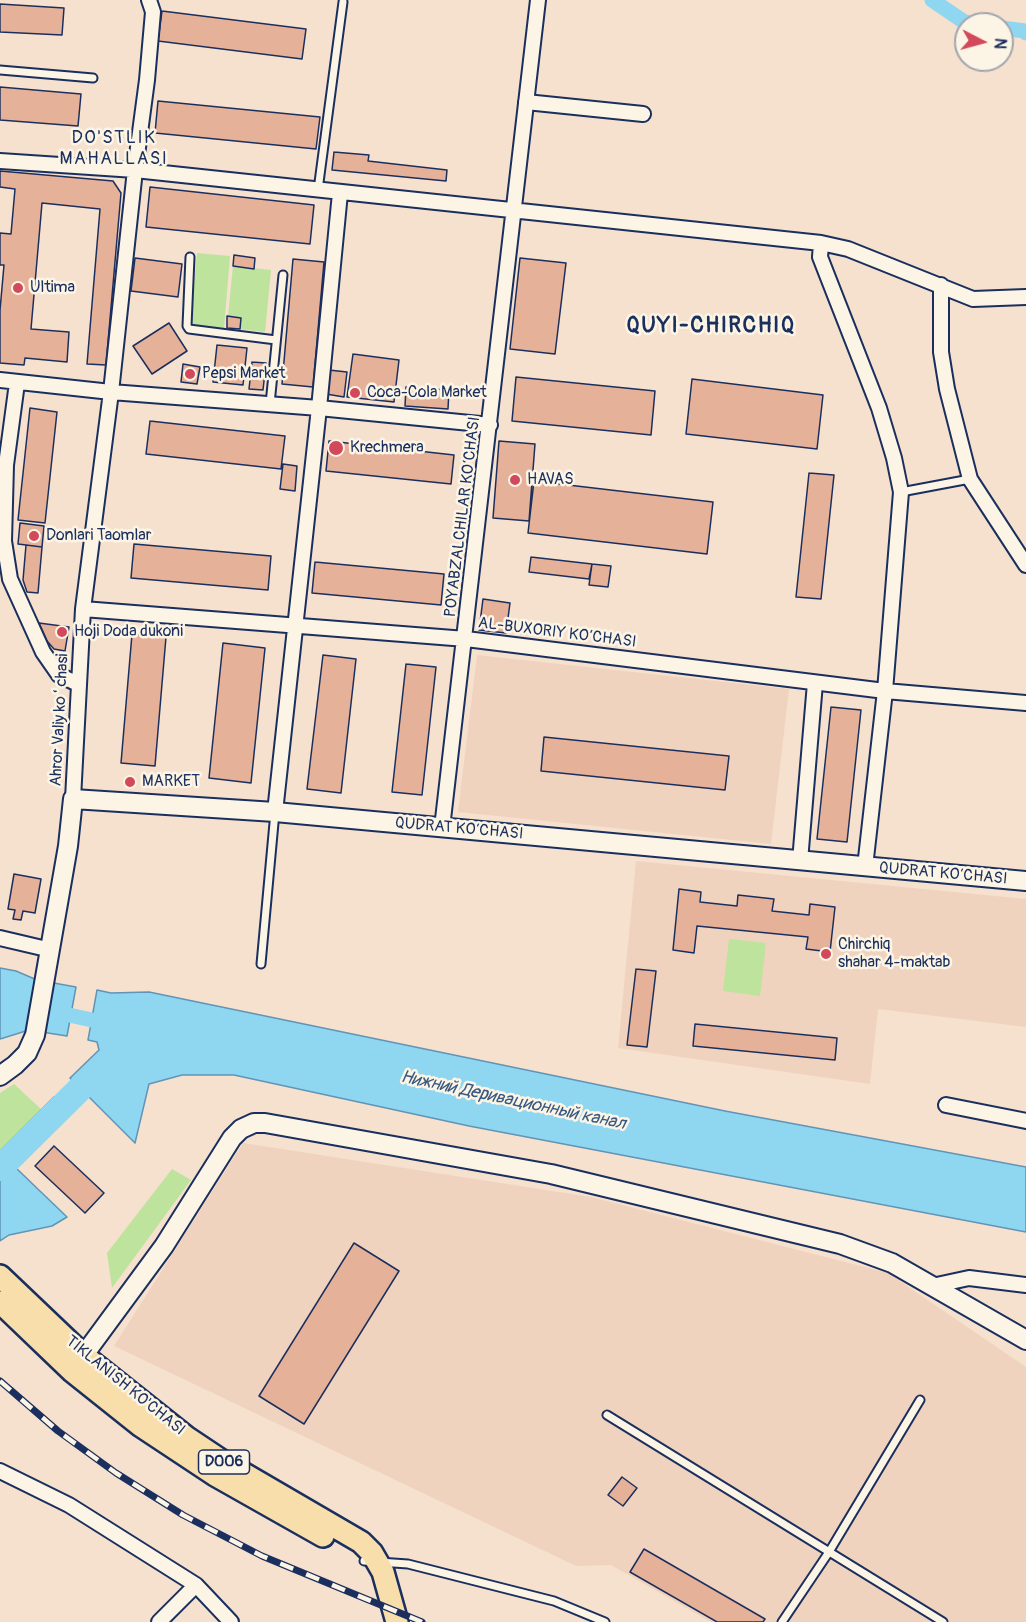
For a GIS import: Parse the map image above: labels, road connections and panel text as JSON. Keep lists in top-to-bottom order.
{
  "streets": {
    "main road": ["TIKLANISH KO'CHASI", "D006"],
    "street": [
      "POYABZALCHILAR KO‘CHASI",
      "AL-BUXORIY KO‘CHASI",
      "Ahror Valiy koʻchasi",
      "QUDRAT KO‘CHASI"
    ]
  },
  "crossings": [
    ["POYABZALCHILAR KO‘CHASI", "AL-BUXORIY KO‘CHASI"],
    ["POYABZALCHILAR KO‘CHASI", "QUDRAT KO‘CHASI"],
    ["AL-BUXORIY KO‘CHASI", "Ahror Valiy koʻchasi"],
    ["Ahror Valiy koʻchasi", "QUDRAT KO‘CHASI"],
    ["TIKLANISH KO'CHASI", "D006"]
  ],
  "districts": ["DO'STLIK MAHALLASI", "QUYI-CHIRCHIQ"],
  "water": ["Нижний Деривационный канал"],
  "places": [
    "Ultima",
    "Pepsi Market",
    "Coca-Cola Market",
    "Krechmera",
    "HAVAS",
    "Donlari Taomlar",
    "Hoji Doda dukoni",
    "MARKET",
    "Chirchiq shahar 4-maktab"
  ],
  "north": "right"
}
